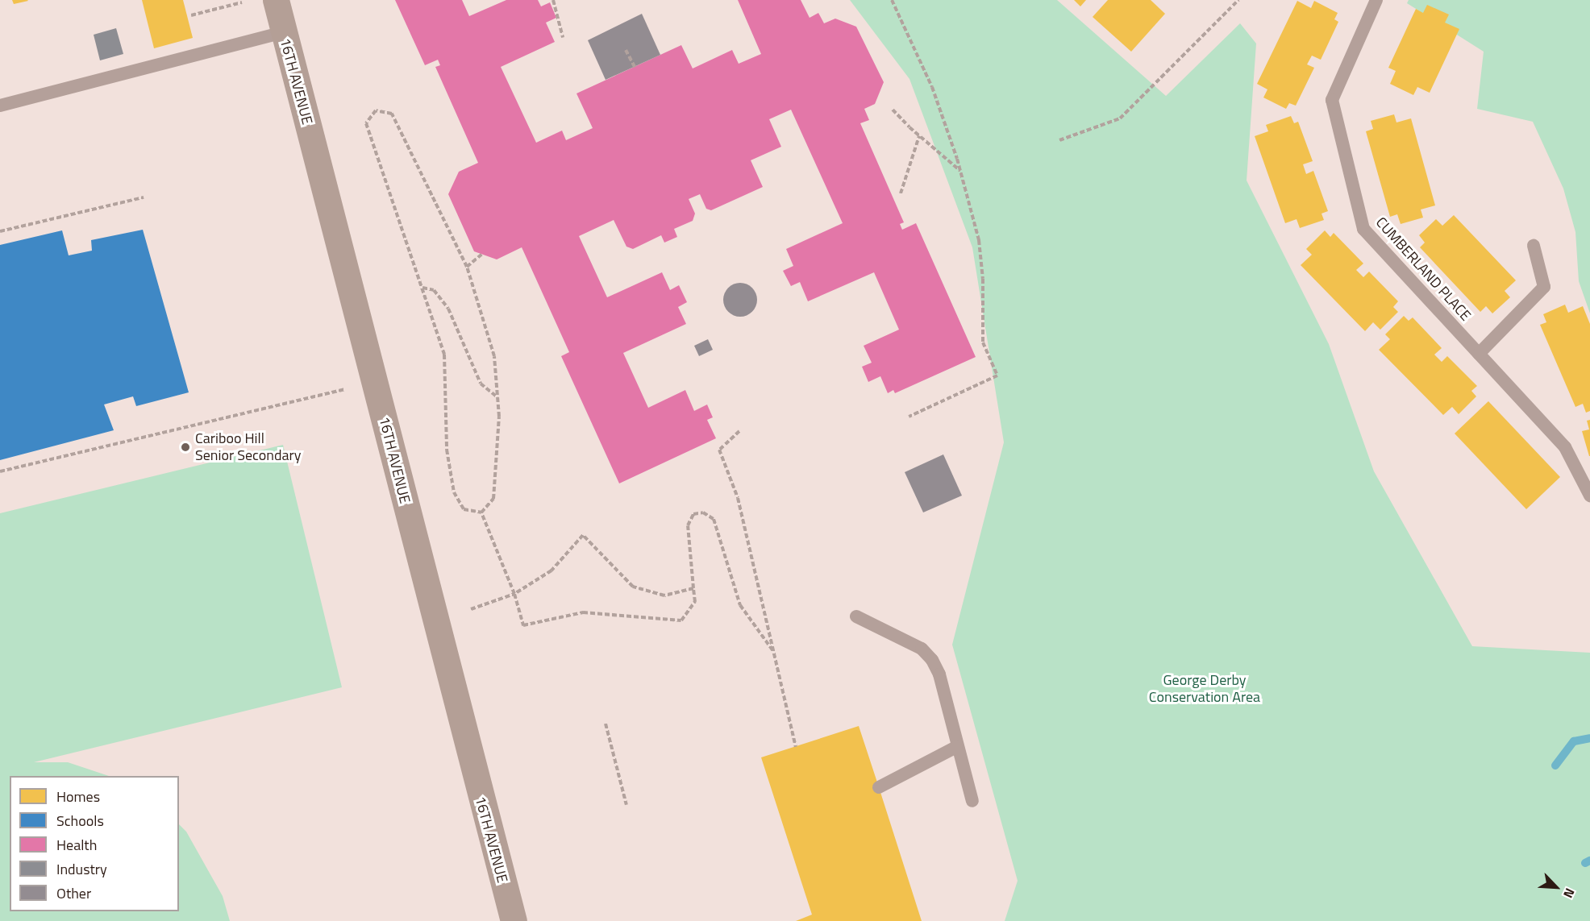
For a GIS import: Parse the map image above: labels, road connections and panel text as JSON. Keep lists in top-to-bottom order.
{
  "streets": {
    "street": ["16TH AVENUE"],
    "lane": ["CUMBERLAND PLACE"]
  },
  "parks": ["George Derby Conservation Area"],
  "places": ["Cariboo Hill Senior Secondary"],
  "legend": [
    "Homes",
    "Schools",
    "Health",
    "Industry",
    "Other"
  ],
  "north": "bottom right"
}
